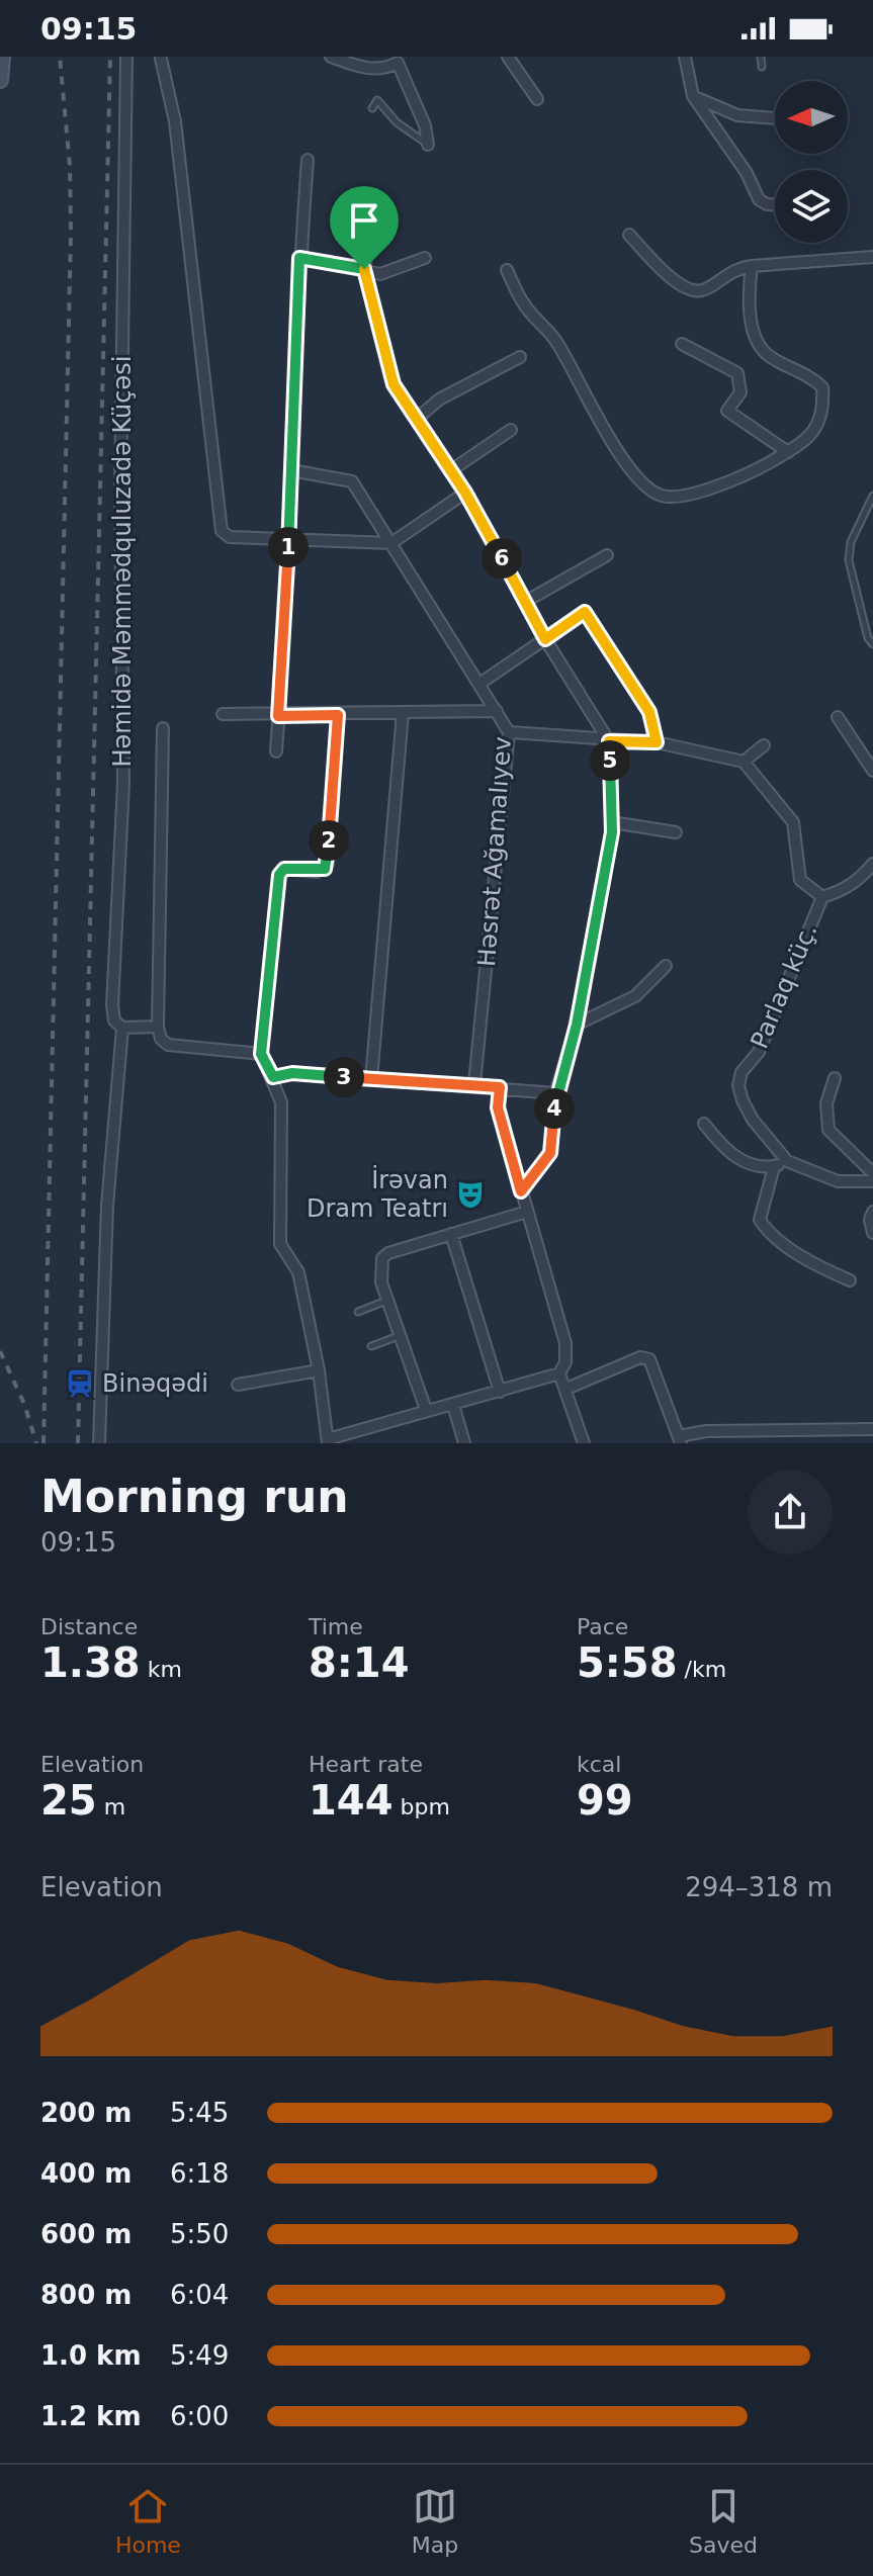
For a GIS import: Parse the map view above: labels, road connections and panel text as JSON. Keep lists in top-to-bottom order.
{
  "streets": {
    "street": ["Həmidə Məmmədquluzadə Küçəsi", "Həsrət Ağamalıyev", "Parlaq küç."]
  },
  "places": {
    "theatre": ["İrəvan Dram Teatrı"],
    "station": ["Binəqədi"]
  },
  "north": "left",
  "page": {
    "status": "09:15",
    "pins": [
      "1",
      "6",
      "5",
      "2",
      "3",
      "4"
    ],
    "heading": ["Morning run", "09:15"],
    "stats": [
      ["Distance", "1.38 km"],
      ["Time", "8:14"],
      ["Pace", "5:58 /km"],
      ["Elevation", "25 m"],
      ["Heart rate", "144 bpm"],
      ["kcal", "99"]
    ],
    "chart": ["Elevation", "294–318 m"],
    "list": [
      {
        "name": "200 m",
        "note": "5:45"
      },
      {
        "name": "400 m",
        "note": "6:18"
      },
      {
        "name": "600 m",
        "note": "5:50"
      },
      {
        "name": "800 m",
        "note": "6:04"
      },
      {
        "name": "1.0 km",
        "note": "5:49"
      },
      {
        "name": "1.2 km",
        "note": "6:00"
      }
    ],
    "tabs": ["Home", "Map", "Saved"]
  }
}
